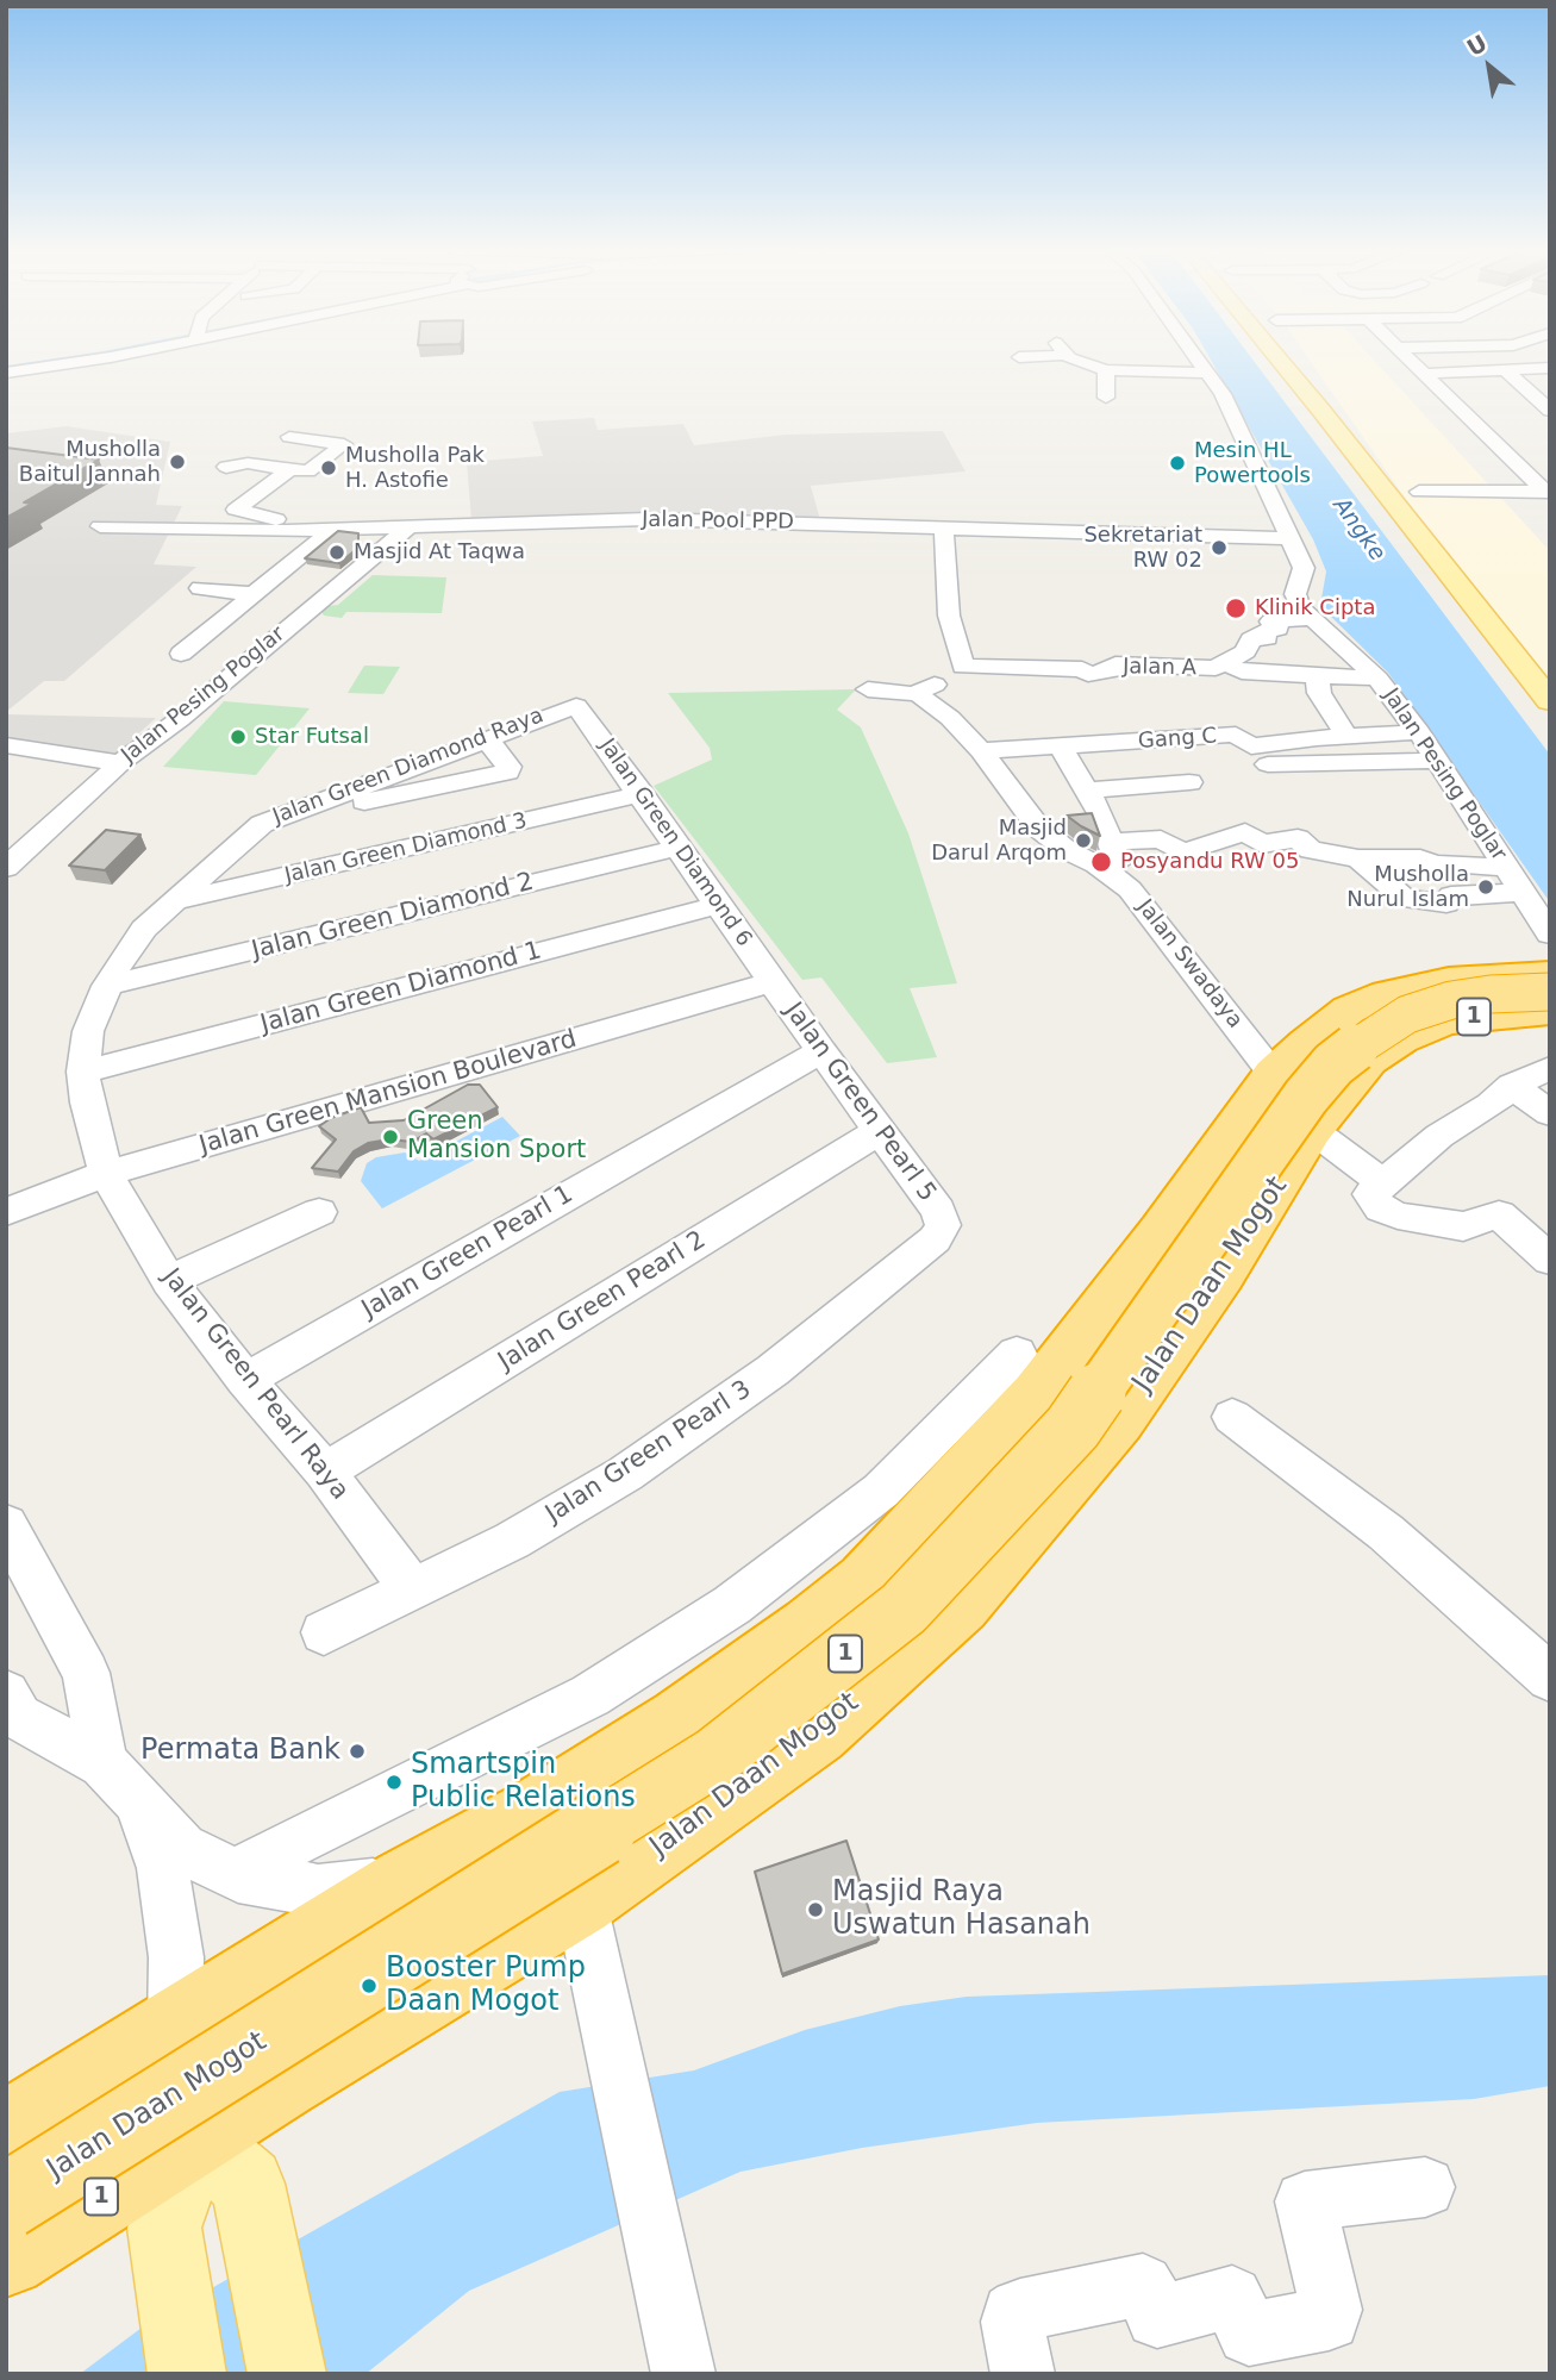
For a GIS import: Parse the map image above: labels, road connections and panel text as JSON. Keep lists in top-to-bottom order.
{
  "streets": {
    "highway": ["1", "Jalan Daan Mogot"],
    "street": [
      "Jalan Pool PPD",
      "Jalan A",
      "Jalan Pesing Poglar",
      "Gang C",
      "Jalan Green Diamond Raya",
      "Jalan Green Diamond 6",
      "Jalan Green Diamond 3",
      "Jalan Green Diamond 2",
      "Jalan Swadaya",
      "Jalan Green Diamond 1",
      "Jalan Green Mansion Boulevard",
      "Jalan Green Pearl 5",
      "Jalan Green Pearl 1",
      "Jalan Green Pearl 2",
      "Jalan Green Pearl Raya",
      "Jalan Green Pearl 3"
    ]
  },
  "crossings": [
    ["Jalan Pool PPD", "Jalan Pesing Poglar"],
    ["Jalan A", "Jalan Pesing Poglar"],
    ["Jalan Pesing Poglar", "Gang C"],
    ["Gang C", "Jalan Swadaya"],
    ["Jalan Green Diamond Raya", "Jalan Green Diamond 6"],
    ["Jalan Green Diamond Raya", "Jalan Green Diamond 3"],
    ["Jalan Green Diamond Raya", "Jalan Green Diamond 2"],
    ["Jalan Green Diamond Raya", "Jalan Green Diamond 1"],
    ["Jalan Green Diamond Raya", "Jalan Green Mansion Boulevard"],
    ["Jalan Green Diamond Raya", "Jalan Green Pearl Raya"],
    ["Jalan Green Diamond 6", "Jalan Green Diamond 3"],
    ["Jalan Green Diamond 6", "Jalan Green Diamond 2"],
    ["Jalan Green Diamond 6", "Jalan Green Diamond 1"],
    ["Jalan Green Diamond 6", "Jalan Green Mansion Boulevard"],
    ["Jalan Green Diamond 6", "Jalan Green Pearl 5"],
    ["Jalan Swadaya", "1"],
    ["Jalan Green Mansion Boulevard", "Jalan Green Pearl 5"],
    ["Jalan Green Mansion Boulevard", "Jalan Green Pearl Raya"],
    ["Jalan Green Pearl 5", "Jalan Green Pearl 1"],
    ["Jalan Green Pearl 5", "Jalan Green Pearl 2"],
    ["Jalan Green Pearl 5", "Jalan Green Pearl 3"],
    ["Jalan Green Pearl 1", "Jalan Green Pearl Raya"],
    ["Jalan Green Pearl 2", "Jalan Green Pearl Raya"],
    ["Jalan Green Pearl Raya", "Jalan Green Pearl 3"]
  ],
  "water": ["Angke"],
  "places": [
    "Musholla Baitul Jannah",
    "Mesin HL Powertools",
    "Musholla Pak H. Astofie",
    "Sekretariat RW 02",
    "Masjid At Taqwa",
    "Klinik Cipta",
    "Star Futsal",
    "Masjid Darul Arqom",
    "Posyandu RW 05",
    "Musholla Nurul Islam",
    "Green Mansion Sport",
    "Permata Bank",
    "Smartspin Public Relations",
    "Masjid Raya Uswatun Hasanah",
    "Booster Pump Daan Mogot"
  ],
  "north": "top left"
}
